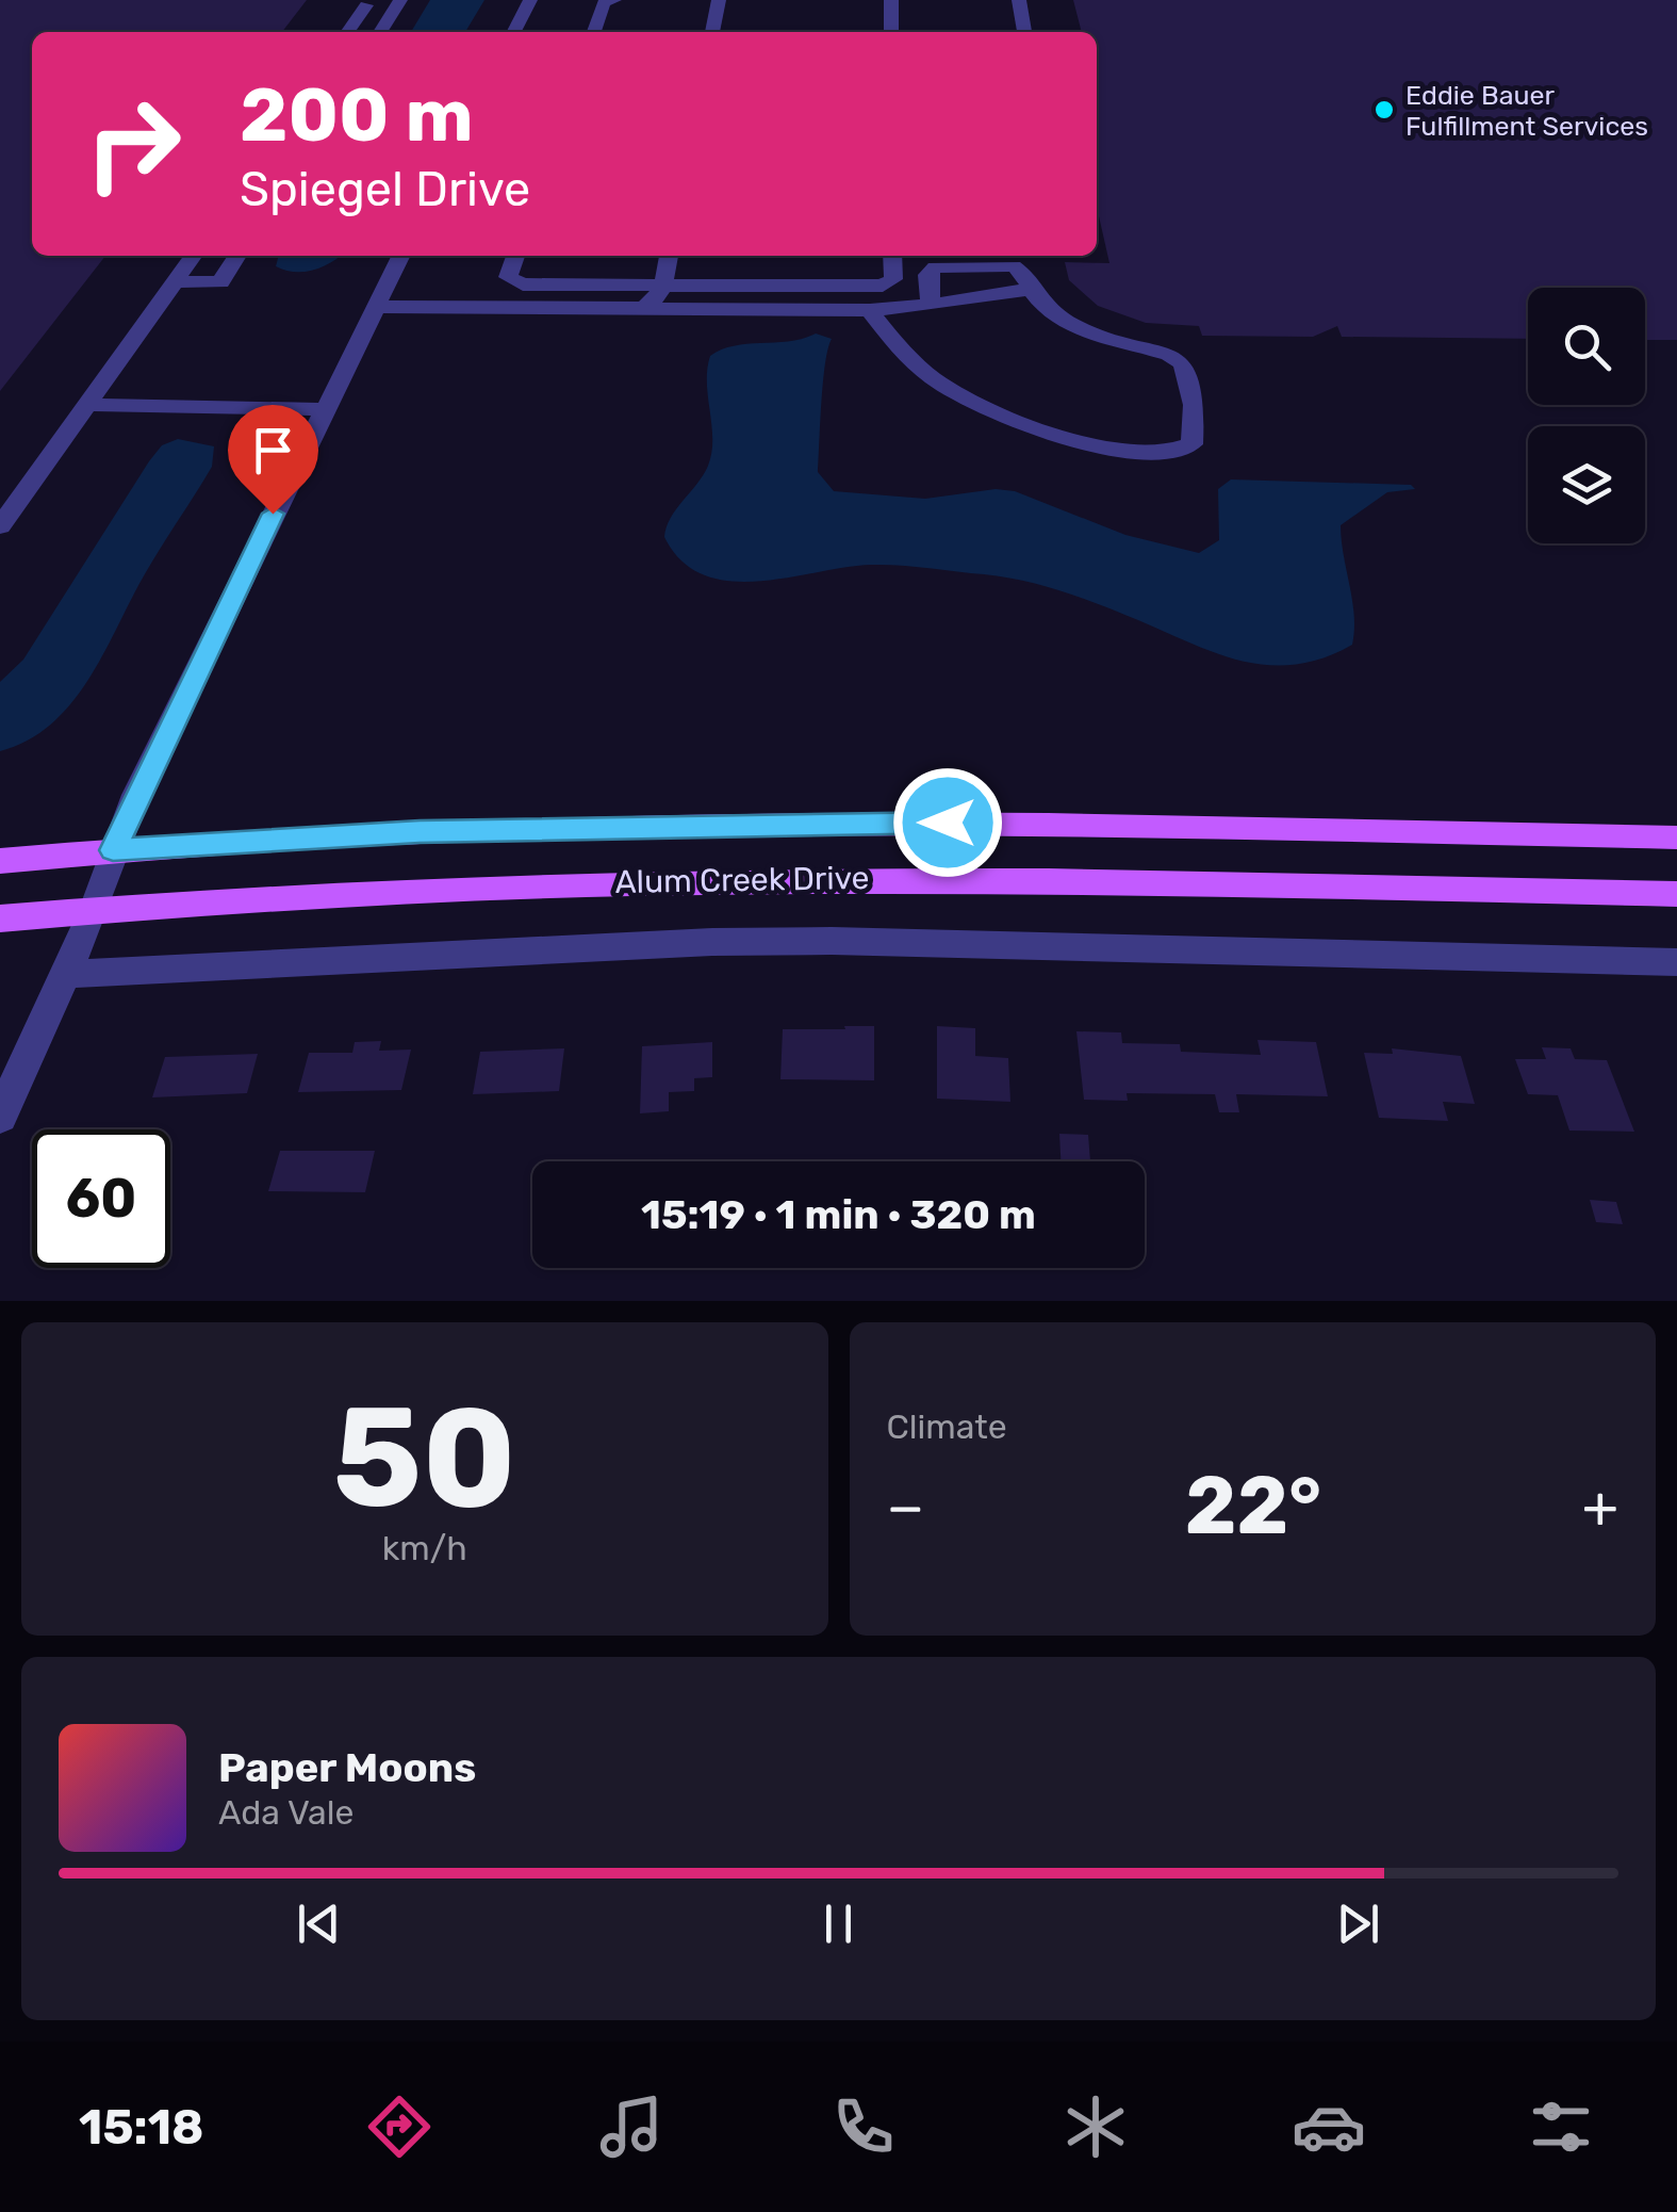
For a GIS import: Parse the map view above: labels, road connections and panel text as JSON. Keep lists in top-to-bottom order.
{
  "streets": {
    "main road": ["Alum Creek Drive"]
  },
  "places": ["Eddie Bauer Fulfillment Services"],
  "page": {
    "turn": ["200 m", "Spiegel Drive"],
    "limit": "60",
    "trip": "15:19 · 1 min · 320 m",
    "tile": [
      ["50", "km/h"],
      "Climate"
    ],
    "heat": ["−", "22°", "+"],
    "song": ["Paper Moons", "Ada Vale"],
    "tabs": "15:18"
  }
}
